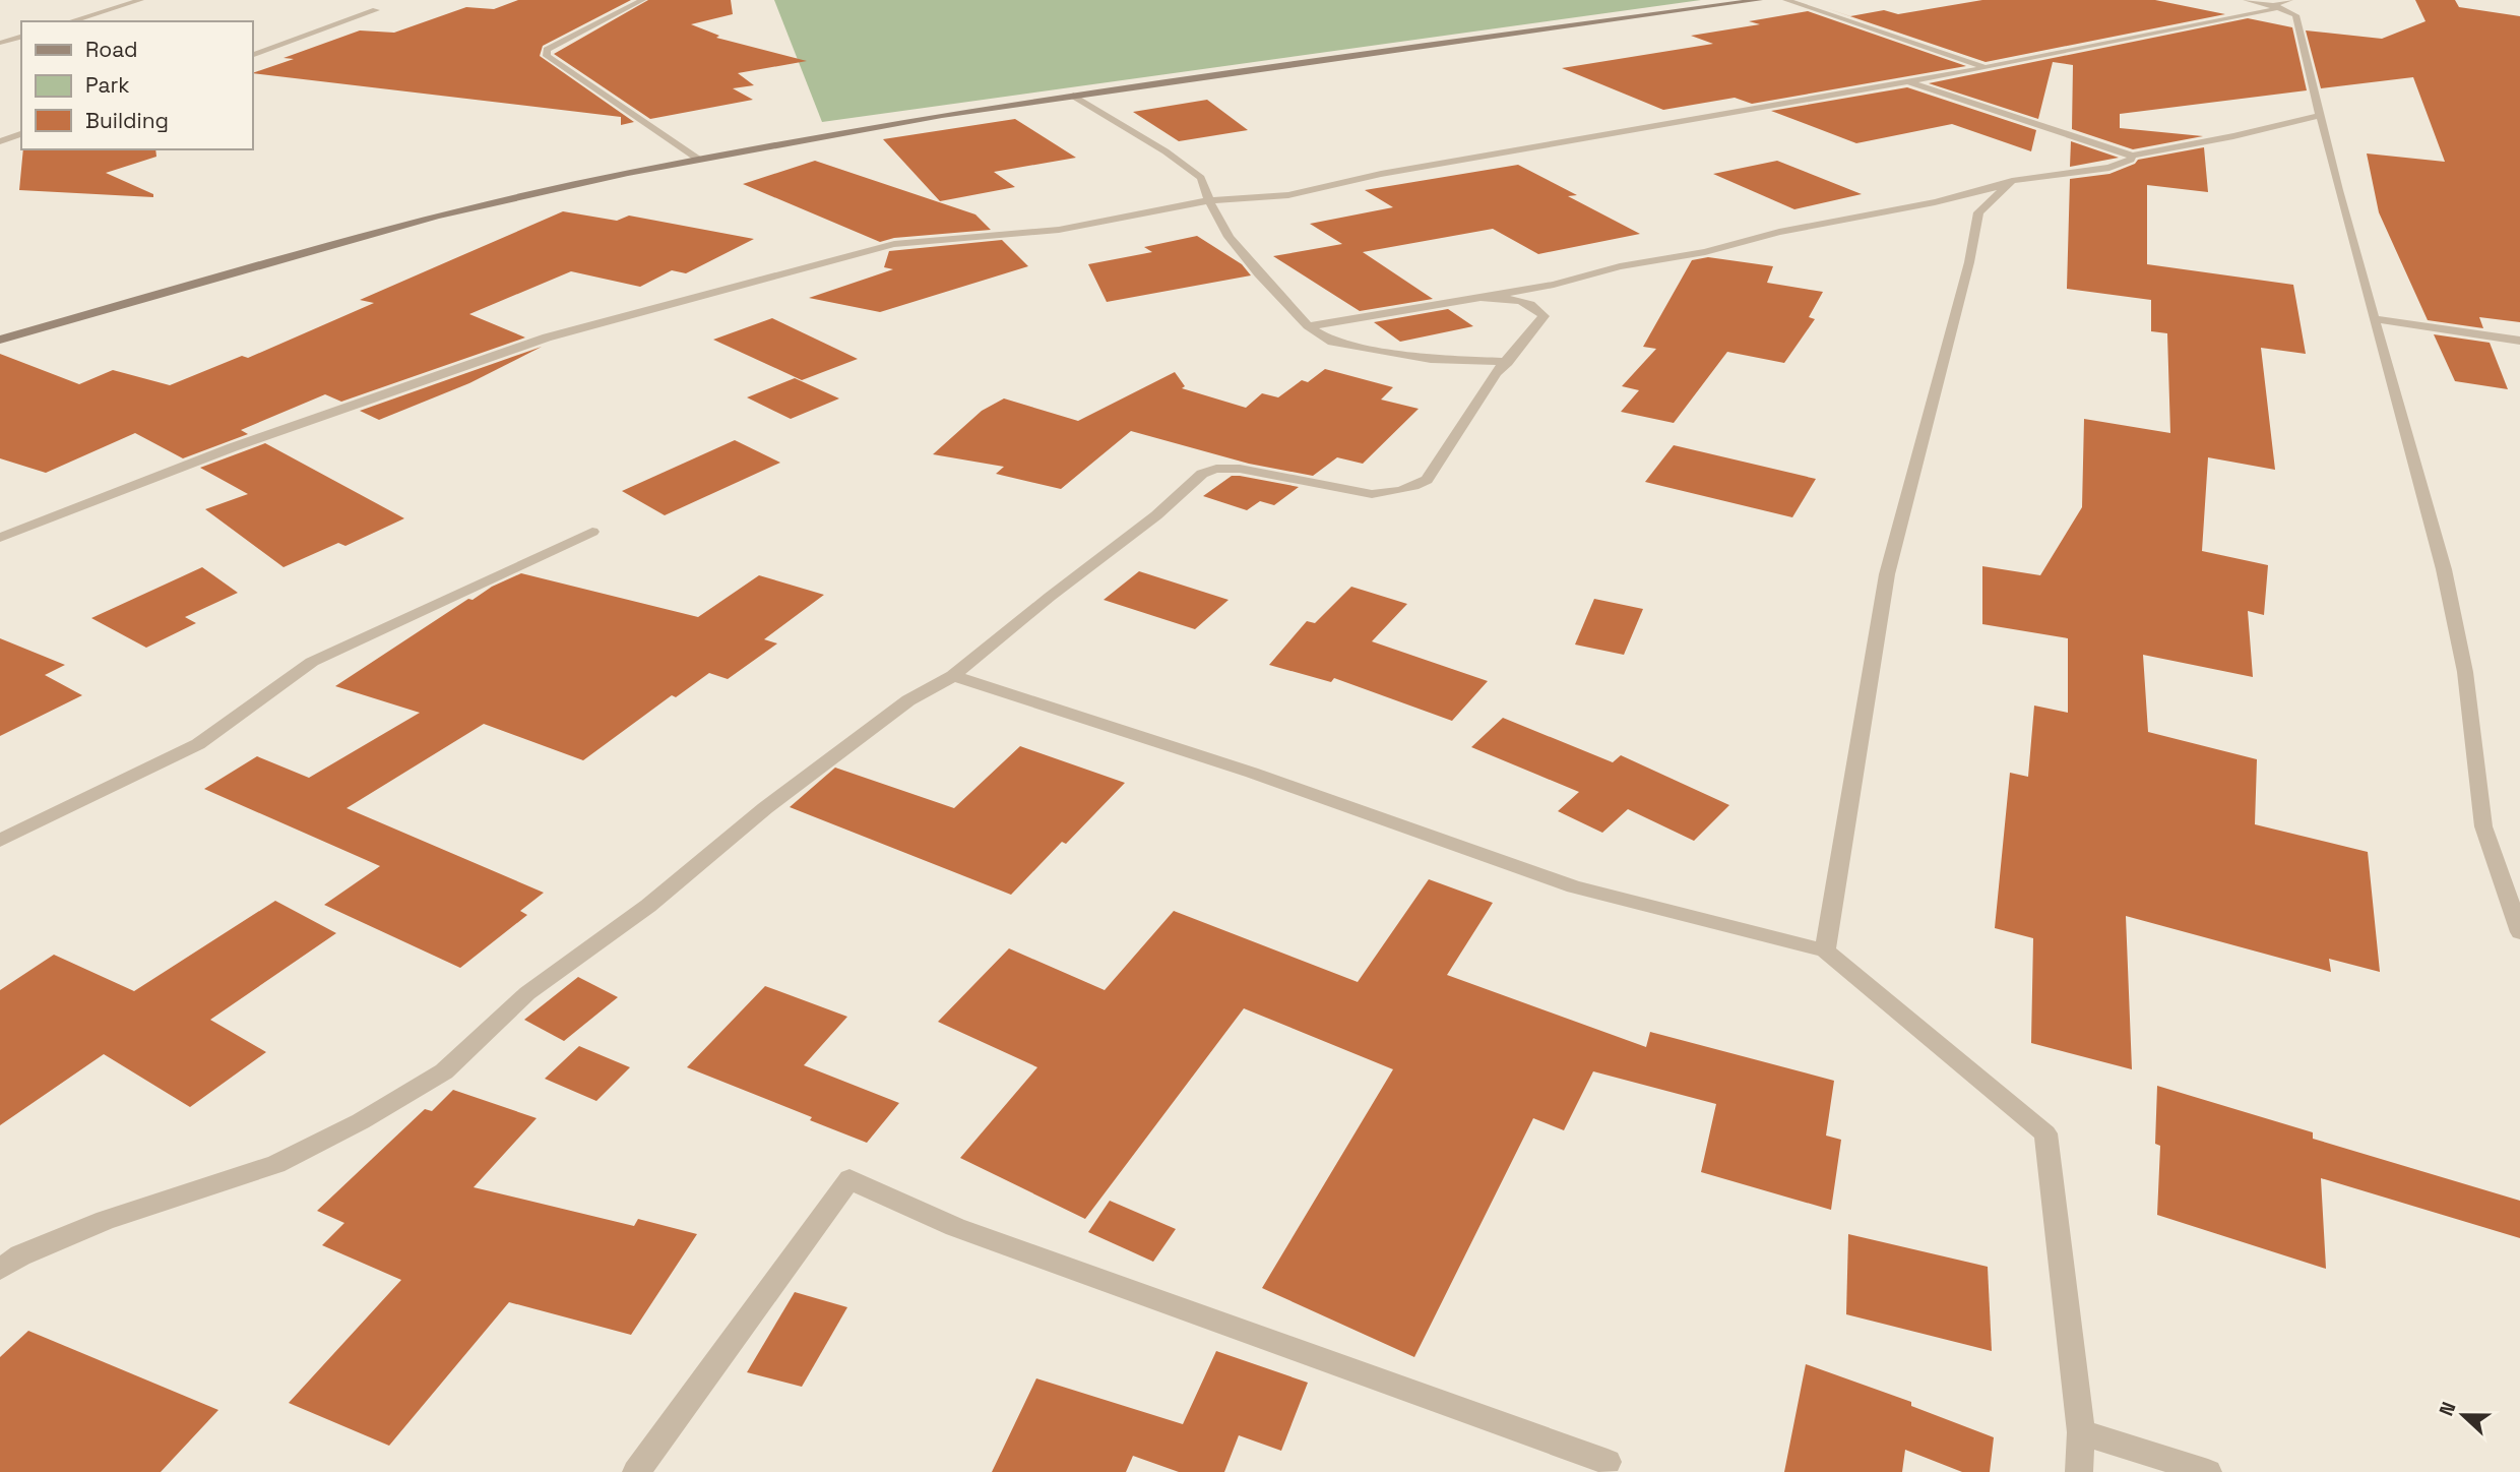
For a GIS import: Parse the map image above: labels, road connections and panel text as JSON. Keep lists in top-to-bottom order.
{
  "legend": ["Road", "Park", "Building"],
  "north": "left"
}
